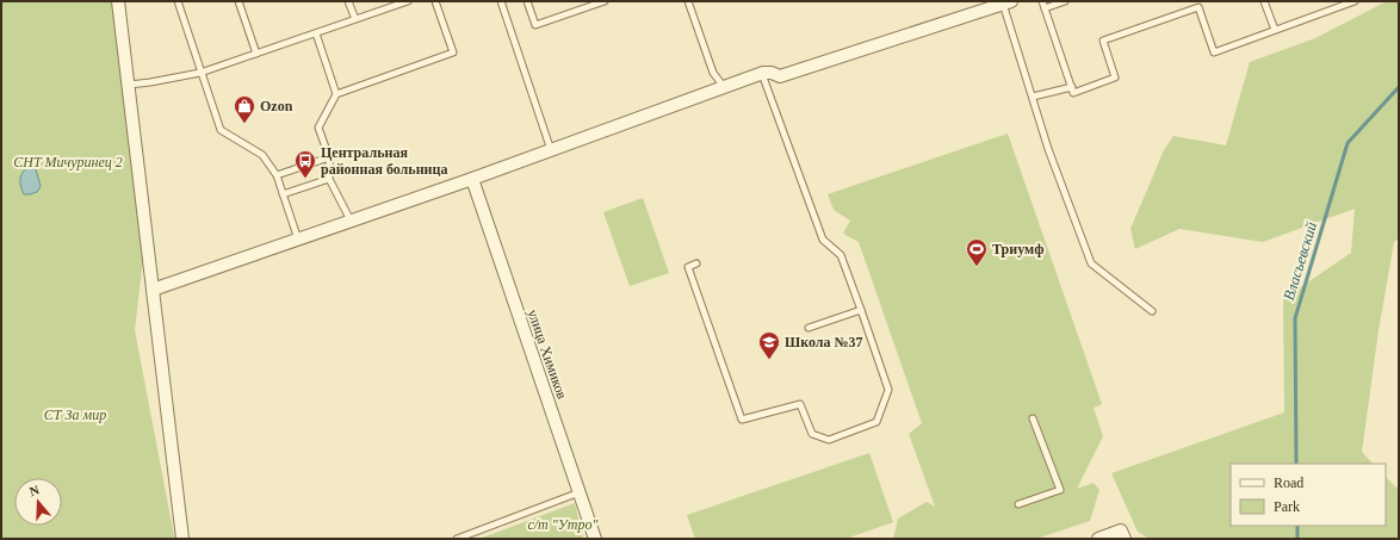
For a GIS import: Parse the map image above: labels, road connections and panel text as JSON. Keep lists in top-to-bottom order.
{
  "streets": {
    "street": ["улица Химиков"]
  },
  "water": ["Власьевский"],
  "parks": ["СНТ Мичуринец 2", "СТ За мир", "с/т \"Утро\""],
  "places": {
    "shop": ["Ozon"],
    "bus stop": ["Центральная районная больница"],
    "sports": ["Триумф"],
    "school or university": ["Школа №37"]
  },
  "legend": ["Road", "Park"],
  "north": "top"
}
